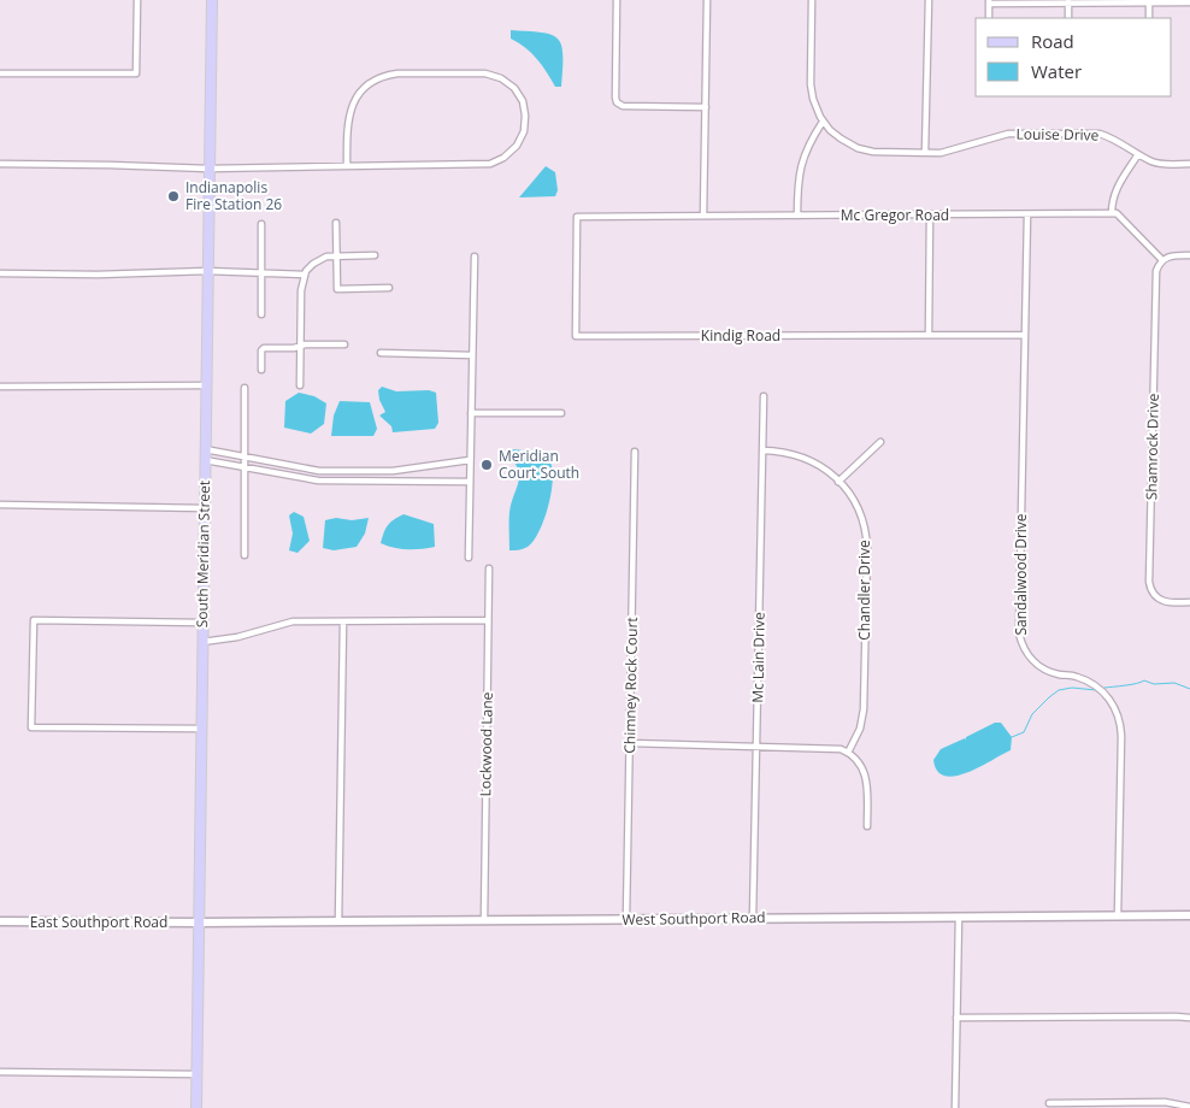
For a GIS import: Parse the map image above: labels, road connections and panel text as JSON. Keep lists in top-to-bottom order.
{
  "streets": {
    "main road": ["South Meridian Street", "West Southport Road", "East Southport Road"],
    "street": [
      "Louise Drive",
      "Mc Gregor Road",
      "Kindig Road",
      "Shamrock Drive",
      "Sandalwood Drive",
      "Chandler Drive",
      "Mc Lain Drive",
      "Chimney Rock Court",
      "Lockwood Lane"
    ]
  },
  "crossings": [
    ["Mc Gregor Road", "Kindig Road"],
    ["Mc Gregor Road", "Sandalwood Drive"],
    ["Kindig Road", "Sandalwood Drive"],
    ["South Meridian Street", "West Southport Road"],
    ["South Meridian Street", "East Southport Road"],
    ["Sandalwood Drive", "West Southport Road"],
    ["Chandler Drive", "Mc Lain Drive"],
    ["Mc Lain Drive", "West Southport Road"],
    ["Chimney Rock Court", "West Southport Road"],
    ["Lockwood Lane", "West Southport Road"],
    ["West Southport Road", "East Southport Road"]
  ],
  "places": ["Indianapolis Fire Station 26", "Meridian Court South"],
  "legend": ["Road", "Water"]
}
